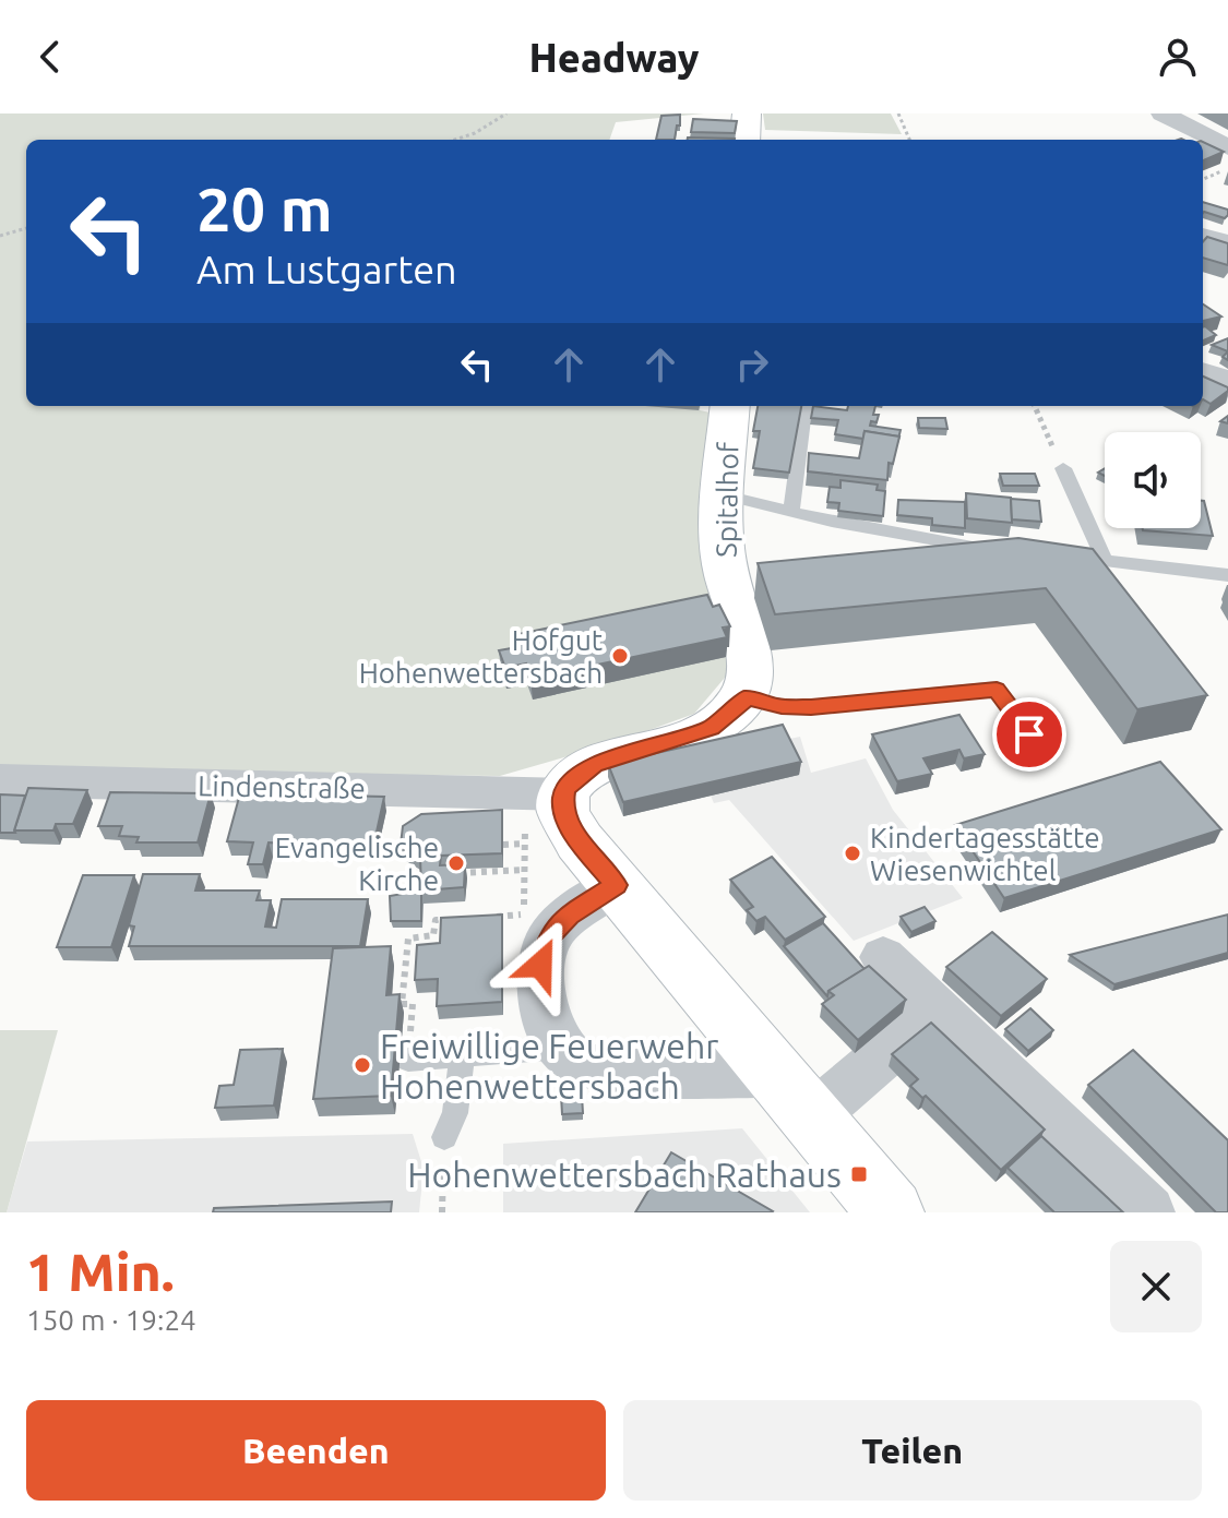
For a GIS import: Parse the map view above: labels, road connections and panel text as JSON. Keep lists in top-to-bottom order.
{
  "streets": {
    "street": ["Spitalhof", "Lindenstraße"]
  },
  "places": {
    "other": [
      "Hofgut Hohenwettersbach",
      "Kindertagesstätte Wiesenwichtel",
      "Evangelische Kirche",
      "Freiwillige Feuerwehr Hohenwettersbach"
    ],
    "transit": ["Hohenwettersbach Rathaus"]
  },
  "page": {
    "header": "Headway",
    "turn": ["20 m", "Am Lustgarten"],
    "heading": ["1 Min.", "150 m · 19:24"],
    "buttons": ["Beenden", "Teilen"]
  }
}
